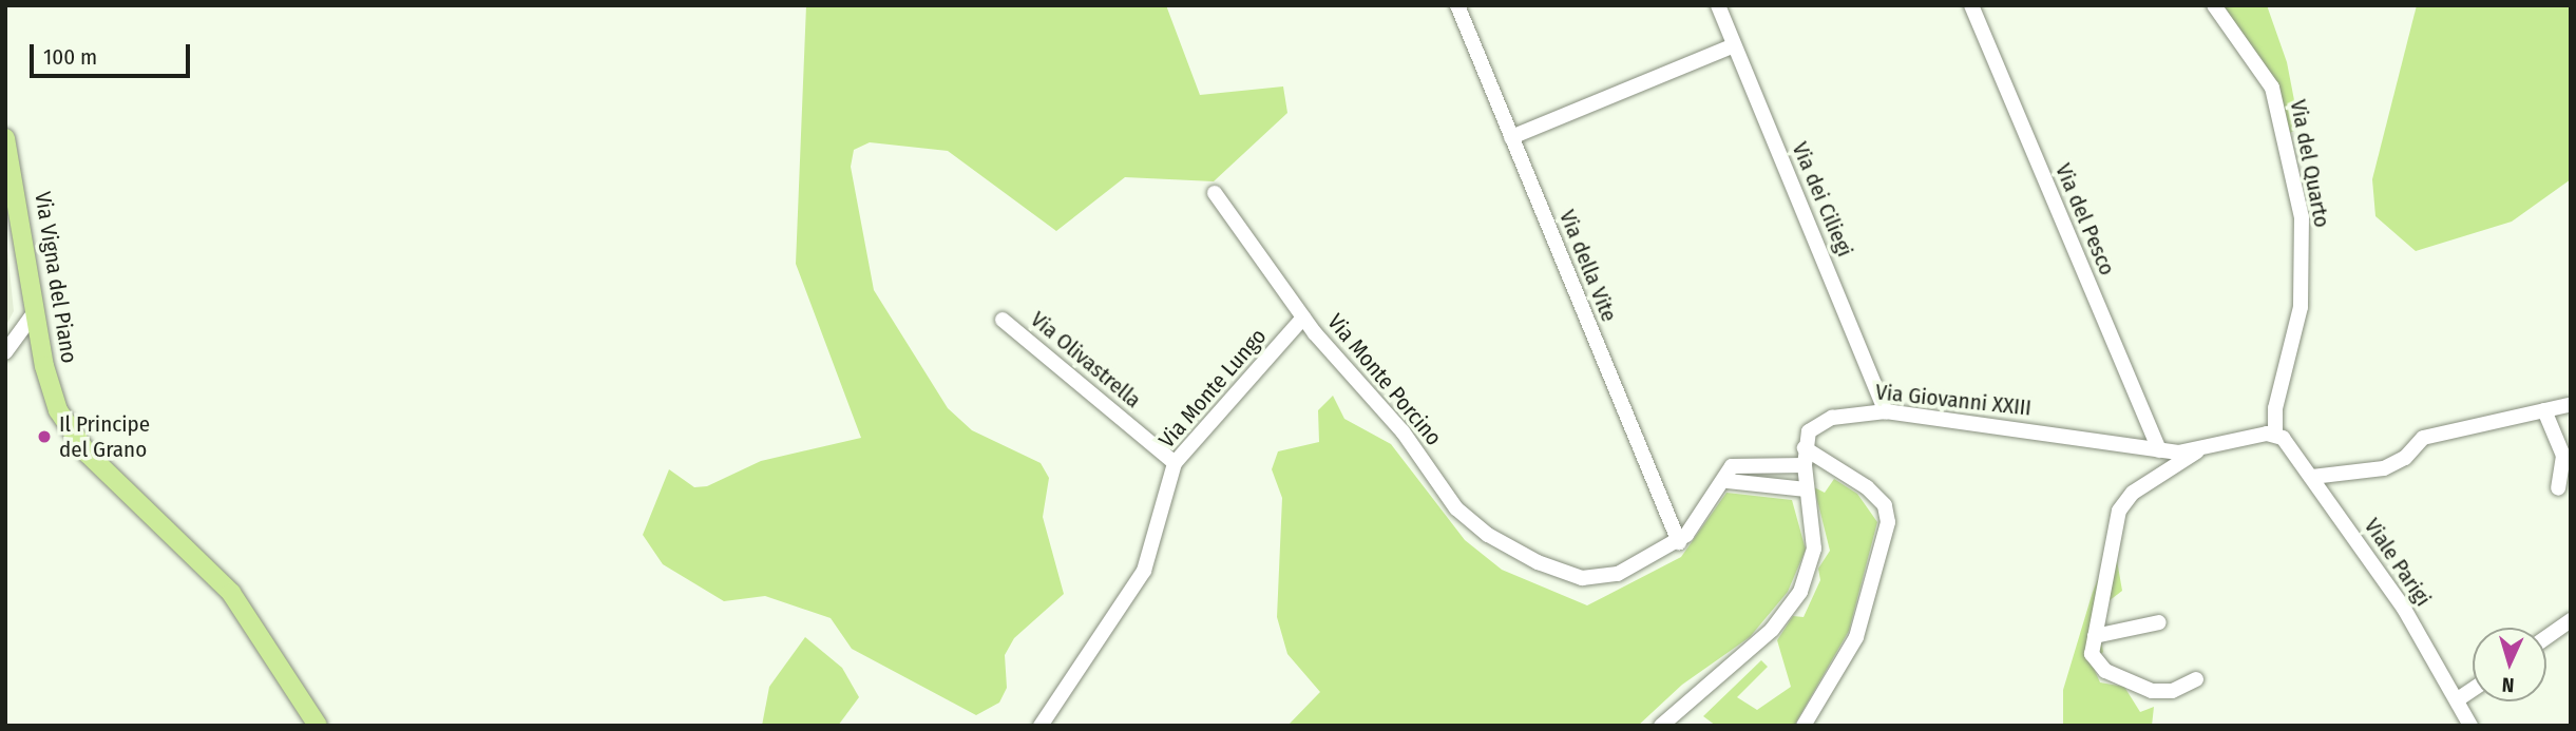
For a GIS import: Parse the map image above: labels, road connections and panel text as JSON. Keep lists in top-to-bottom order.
{
  "streets": {
    "main road": ["Via Vigna del Piano"],
    "street": [
      "Via del Quarto",
      "Via dei Ciliegi",
      "Via del Pesco",
      "Via della Vite",
      "Via Olivastrella",
      "Via Monte Porcino",
      "Via Monte Lungo",
      "Via Giovanni XXIII",
      "Viale Parigi"
    ]
  },
  "crossings": [
    ["Via del Quarto", "Via Giovanni XXIII"],
    ["Via del Quarto", "Viale Parigi"],
    ["Via dei Ciliegi", "Via Giovanni XXIII"],
    ["Via del Pesco", "Via Giovanni XXIII"],
    ["Via della Vite", "Via Monte Porcino"],
    ["Via Olivastrella", "Via Monte Lungo"],
    ["Via Monte Porcino", "Via Monte Lungo"],
    ["Via Giovanni XXIII", "Viale Parigi"]
  ],
  "places": ["Il Principe del Grano"],
  "scale_bar": "100 m",
  "north": "bottom"
}
